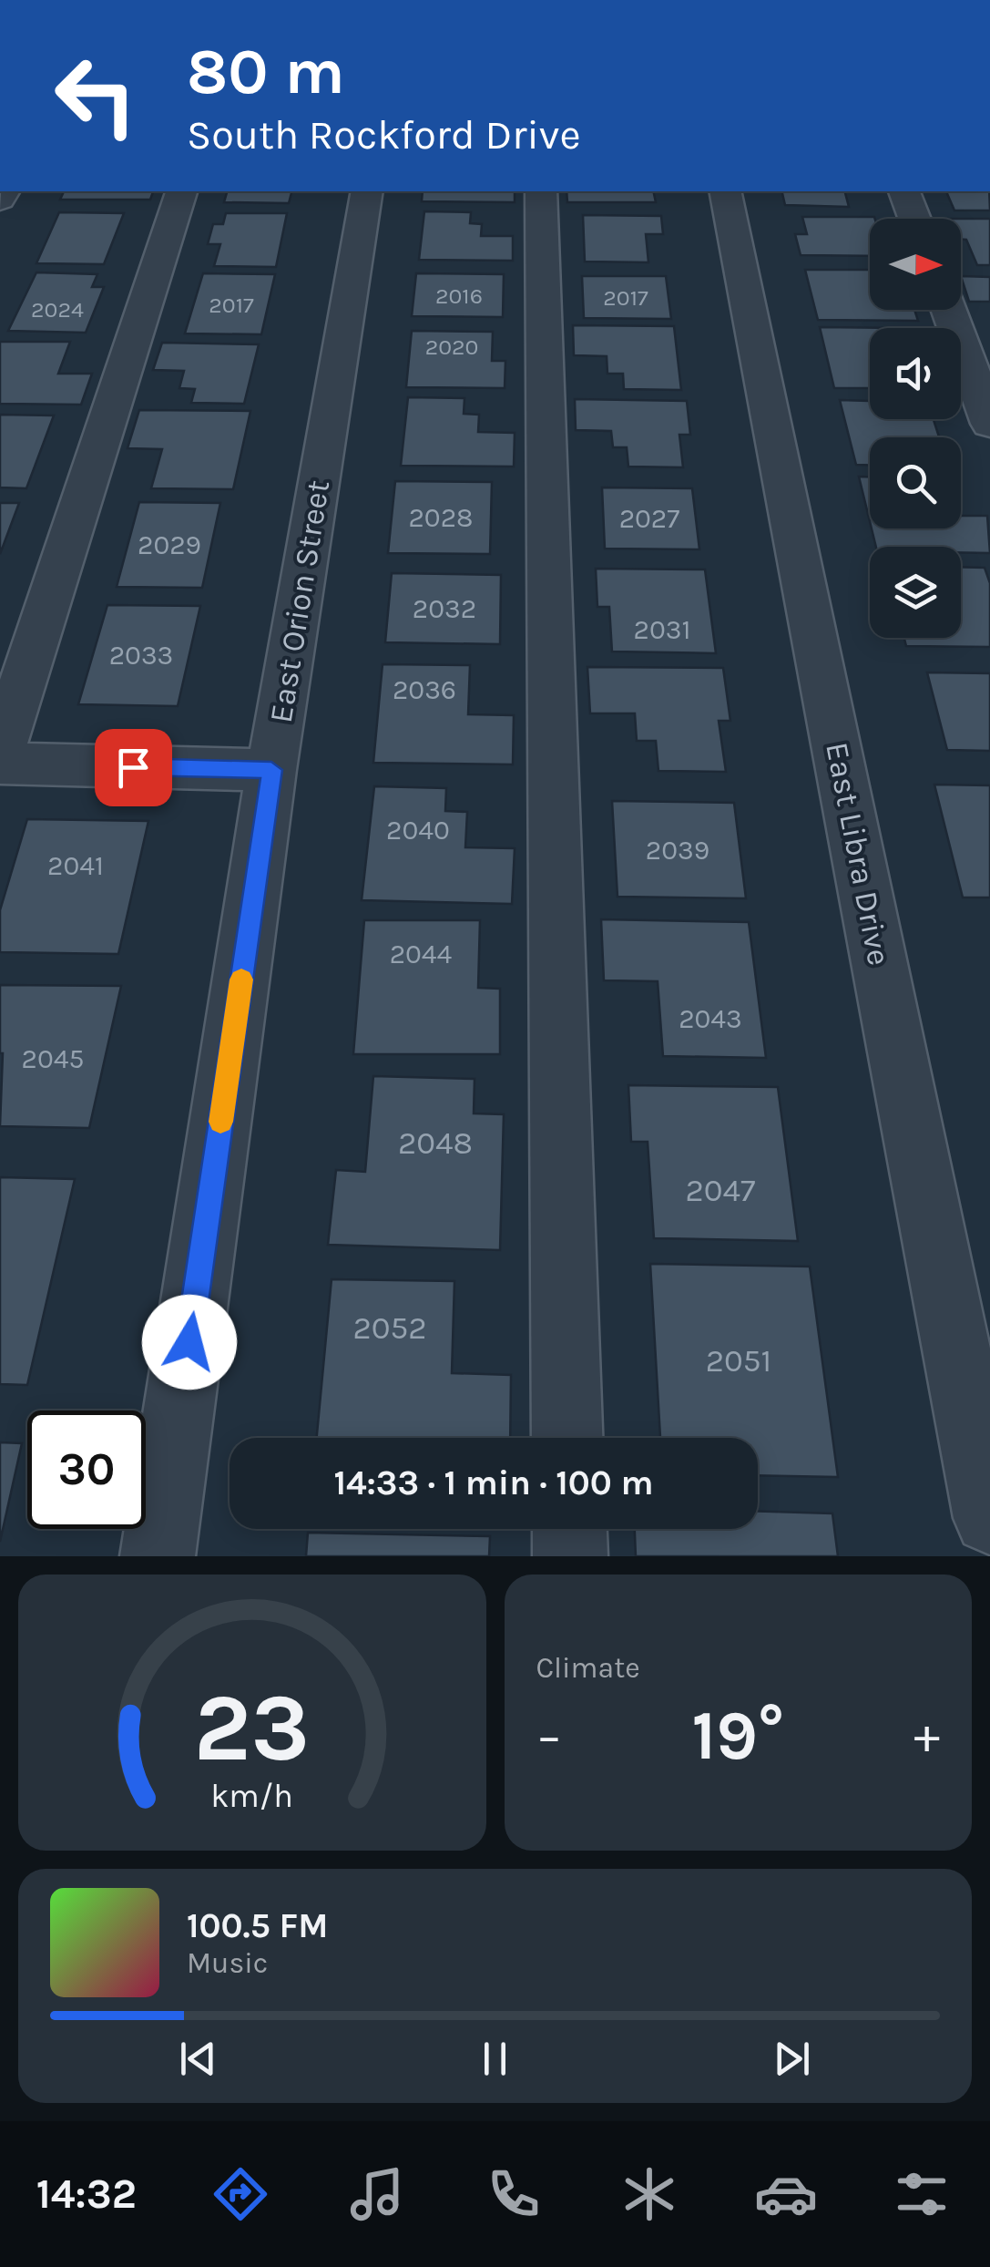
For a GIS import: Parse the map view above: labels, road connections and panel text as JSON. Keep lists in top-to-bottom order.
{
  "streets": {
    "street": ["East Orion Street", "East Libra Drive"]
  },
  "house_numbers": [
    "2016",
    "2017",
    "2017",
    "2024",
    "2020",
    "2028",
    "2027",
    "2029",
    "2032",
    "2031",
    "2033",
    "2036",
    "2040",
    "2039",
    "2041",
    "2044",
    "2043",
    "2045",
    "2048",
    "2047",
    "2052",
    "2051"
  ],
  "north": "right",
  "page": {
    "turn": ["80 m", "South Rockford Drive"],
    "limit": "30",
    "trip": "14:33 · 1 min · 100 m",
    "tile": "Climate",
    "heat": ["−", "19°", "+"],
    "song": ["100.5 FM", "Music"],
    "tabs": "14:32",
    "gauge": ["23", "km/h"]
  }
}
